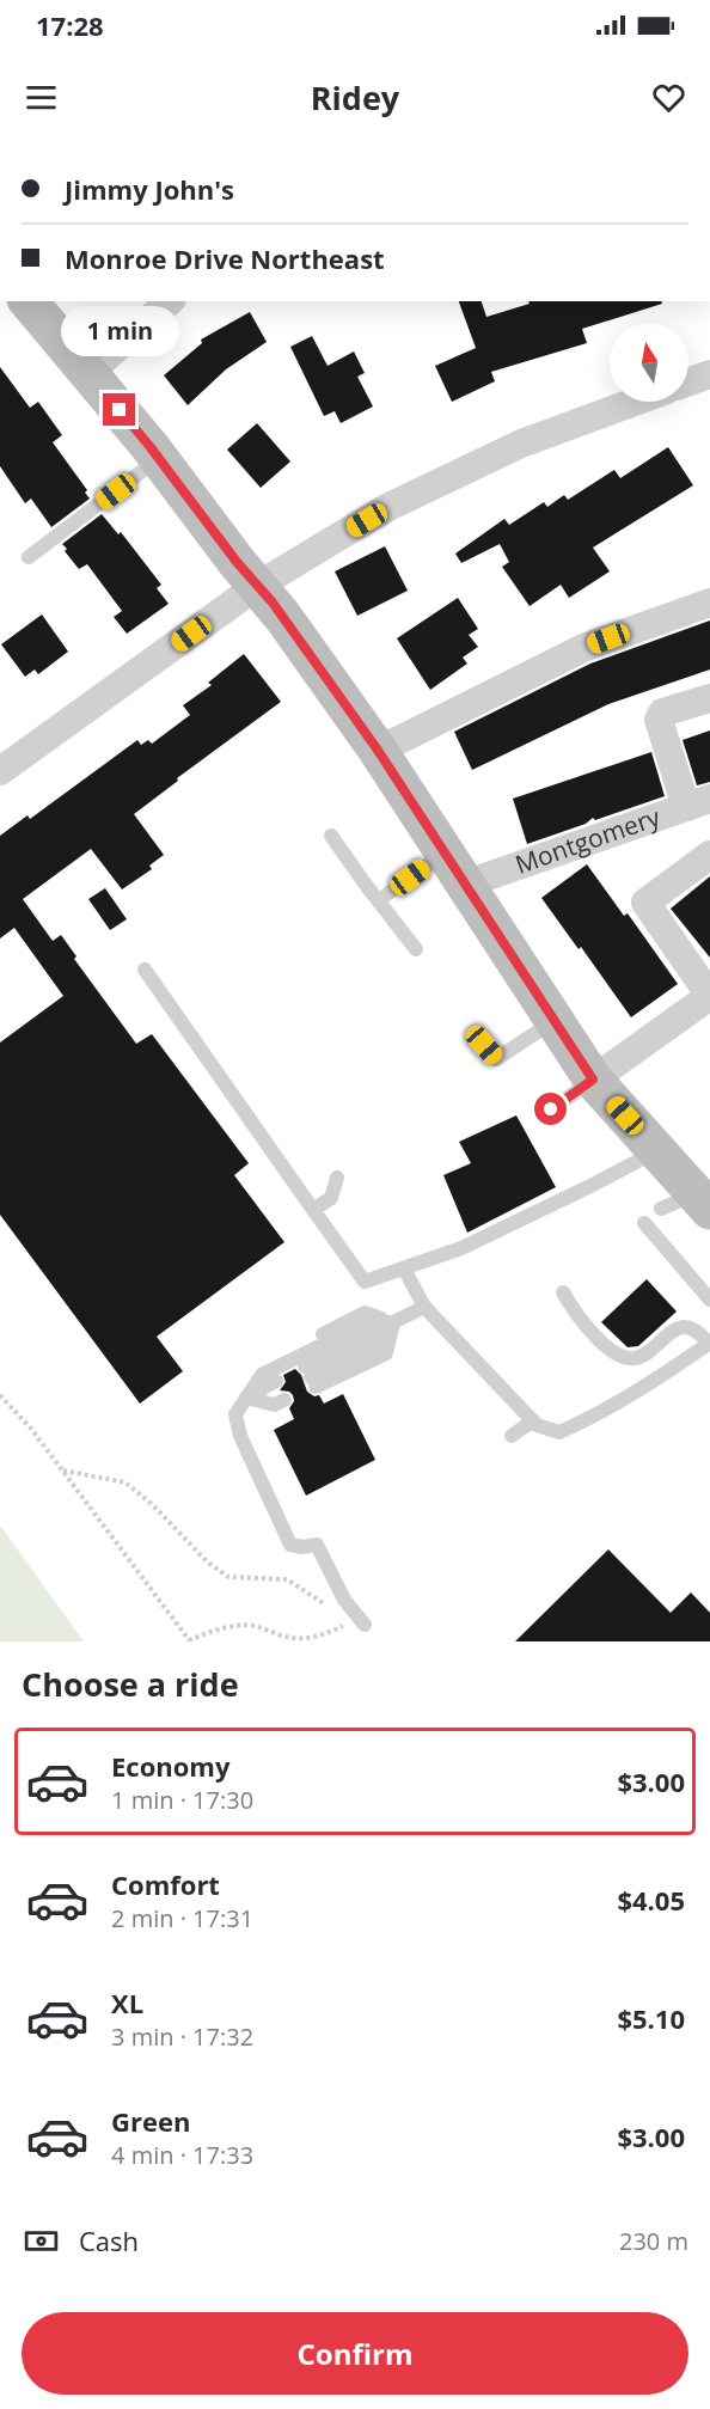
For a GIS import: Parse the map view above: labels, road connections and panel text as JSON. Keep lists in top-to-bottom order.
{
  "streets": {
    "street": ["Montgomery"]
  },
  "north": "top",
  "page": {
    "status": "17:28",
    "header": "Ridey",
    "banner": ["Jimmy John's", "Monroe Drive Northeast"],
    "bubble": "1 min",
    "heading": "Choose a ride",
    "list": [
      {
        "name": "Economy",
        "note": "1 min · 17:30",
        "value": "$3.00"
      },
      {
        "name": "Comfort",
        "note": "2 min · 17:31",
        "value": "$4.05"
      },
      {
        "name": "XL",
        "note": "3 min · 17:32",
        "value": "$5.10"
      },
      {
        "name": "Green",
        "note": "4 min · 17:33",
        "value": "$3.00"
      }
    ],
    "pay": ["Cash", "230 m"],
    "buttons": "Confirm"
  }
}
